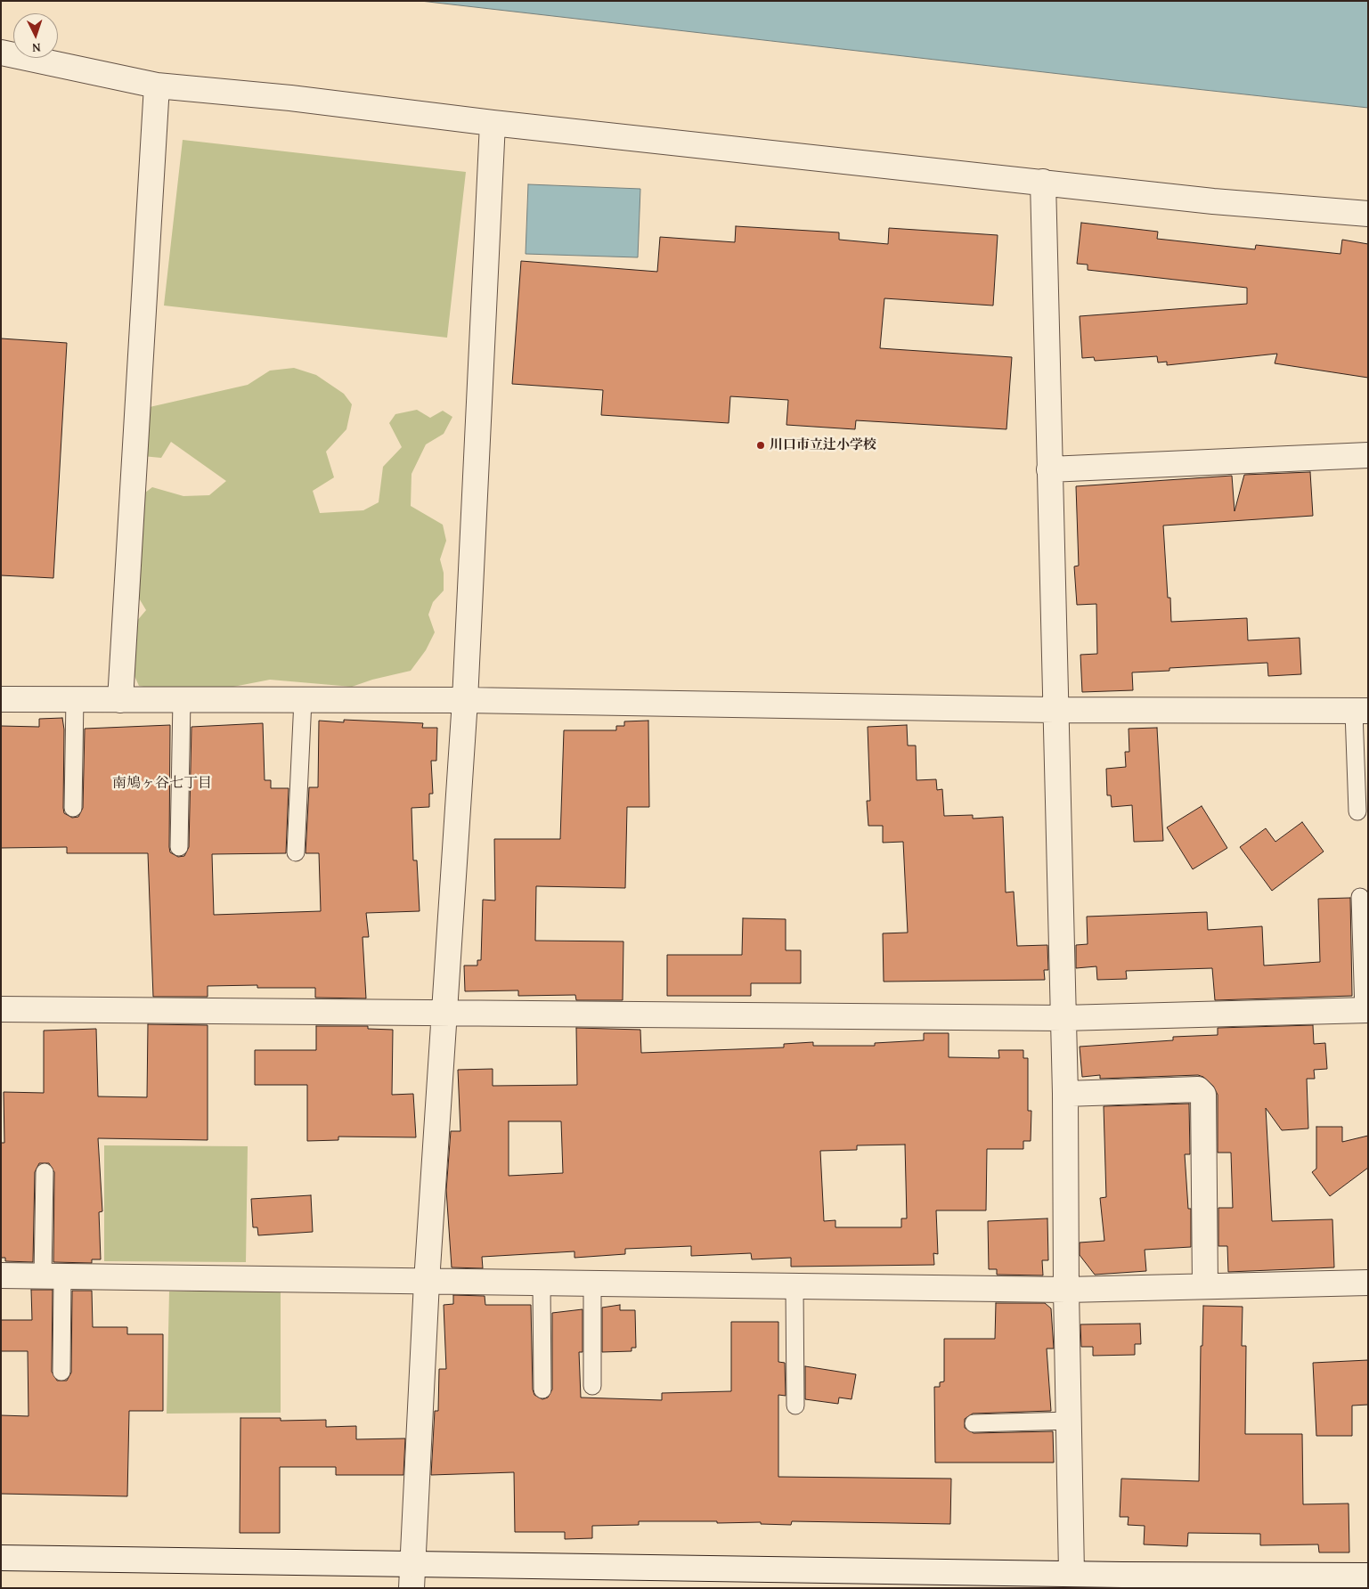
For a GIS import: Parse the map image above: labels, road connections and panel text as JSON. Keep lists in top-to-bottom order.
{
  "districts": ["南鳩ヶ谷七丁目"],
  "places": ["川口市立辻小学校"],
  "north": "bottom"
}
